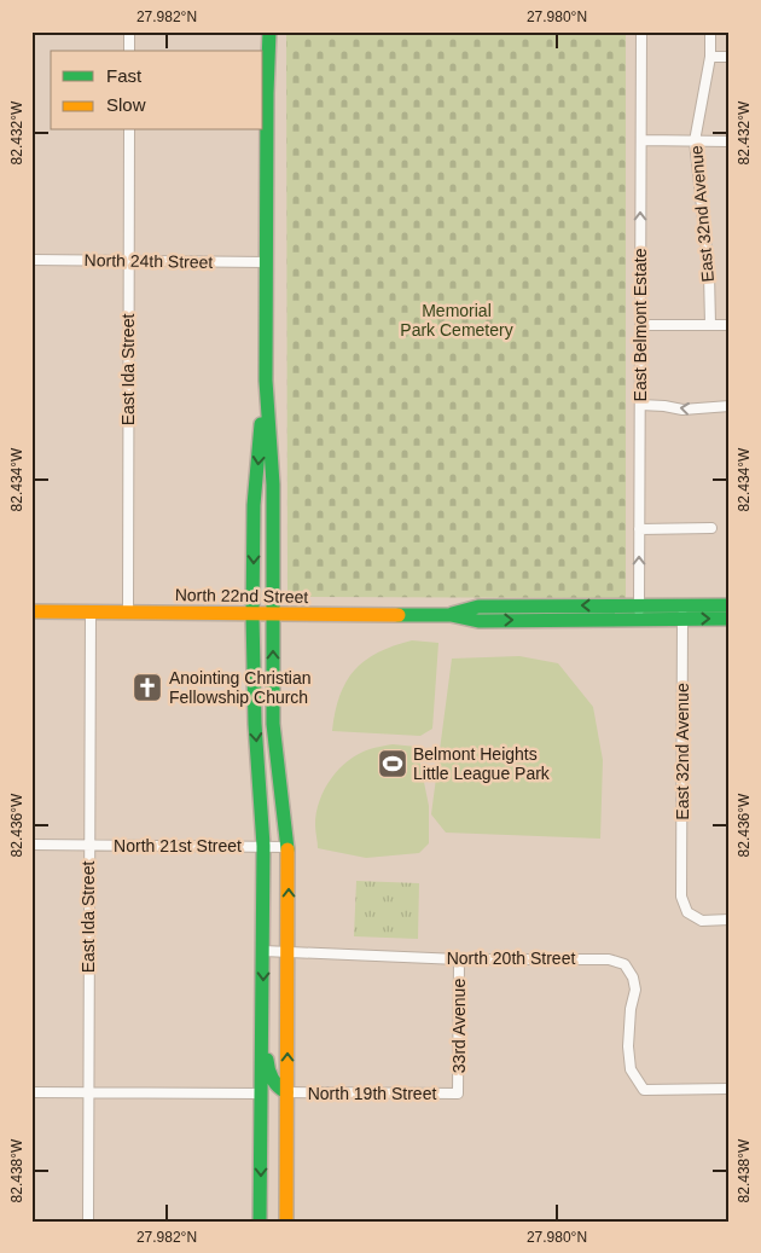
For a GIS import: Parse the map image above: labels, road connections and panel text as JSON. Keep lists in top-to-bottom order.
{
  "streets": {
    "main road": ["North 22nd Street"],
    "street": [
      "East 32nd Avenue",
      "North 24th Street",
      "East Belmont Estate",
      "East Ida Street",
      "North 21st Street",
      "North 20th Street",
      "33rd Avenue",
      "North 19th Street"
    ]
  },
  "crossings": [
    ["East 32nd Avenue", "North 22nd Street"],
    ["North 24th Street", "East Ida Street"],
    ["East Belmont Estate", "North 22nd Street"],
    ["East Ida Street", "North 22nd Street"],
    ["East Ida Street", "North 21st Street"],
    ["North 20th Street", "33rd Avenue"],
    ["33rd Avenue", "North 19th Street"]
  ],
  "one_way": ["East Belmont Estate"],
  "parks": ["Memorial Park Cemetery"],
  "places": {
    "church": ["Anointing Christian Fellowship Church"],
    "sports": ["Belmont Heights Little League Park"]
  },
  "legend": ["Fast", "Slow"],
  "coordinates": [
    "27.982°N",
    "27.980°N",
    "82.432°W",
    "82.434°W",
    "82.436°W",
    "82.438°W"
  ]
}
